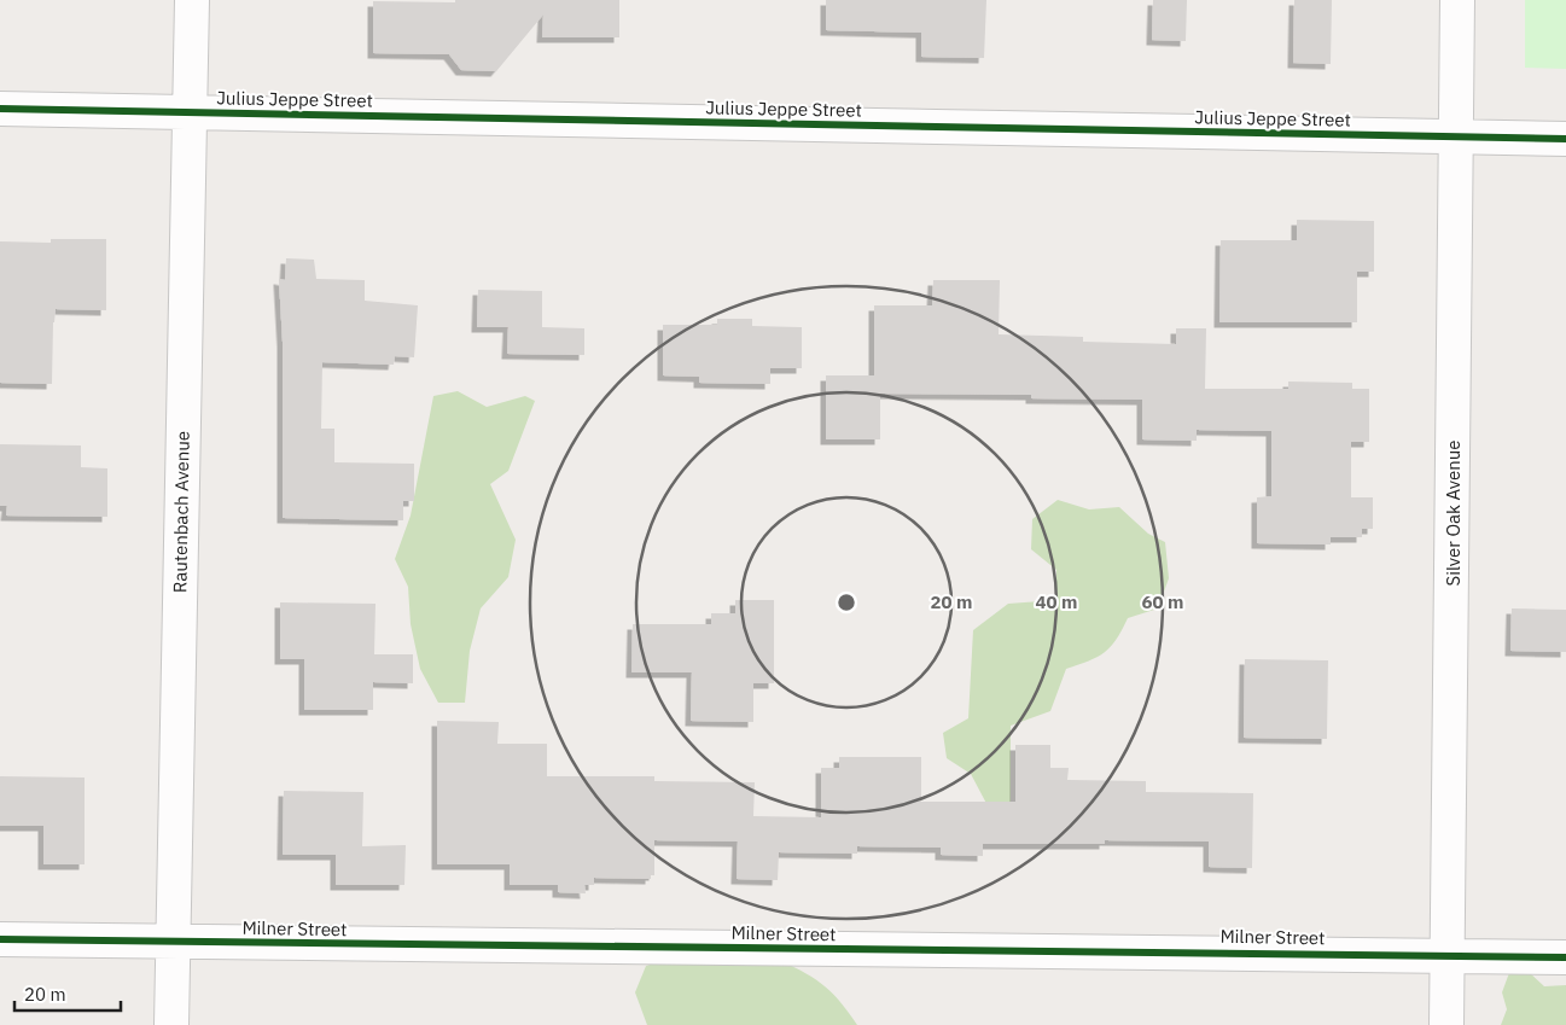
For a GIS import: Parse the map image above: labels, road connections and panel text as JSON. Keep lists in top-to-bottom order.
{
  "streets": {
    "street": [
      "Julius Jeppe Street",
      "Rautenbach Avenue",
      "Silver Oak Avenue",
      "Milner Street"
    ]
  },
  "crossings": [
    ["Julius Jeppe Street", "Rautenbach Avenue"],
    ["Julius Jeppe Street", "Silver Oak Avenue"],
    ["Rautenbach Avenue", "Milner Street"],
    ["Silver Oak Avenue", "Milner Street"]
  ],
  "scale_bar": "20 m",
  "rings": ["20 m", "40 m", "60 m"]
}
